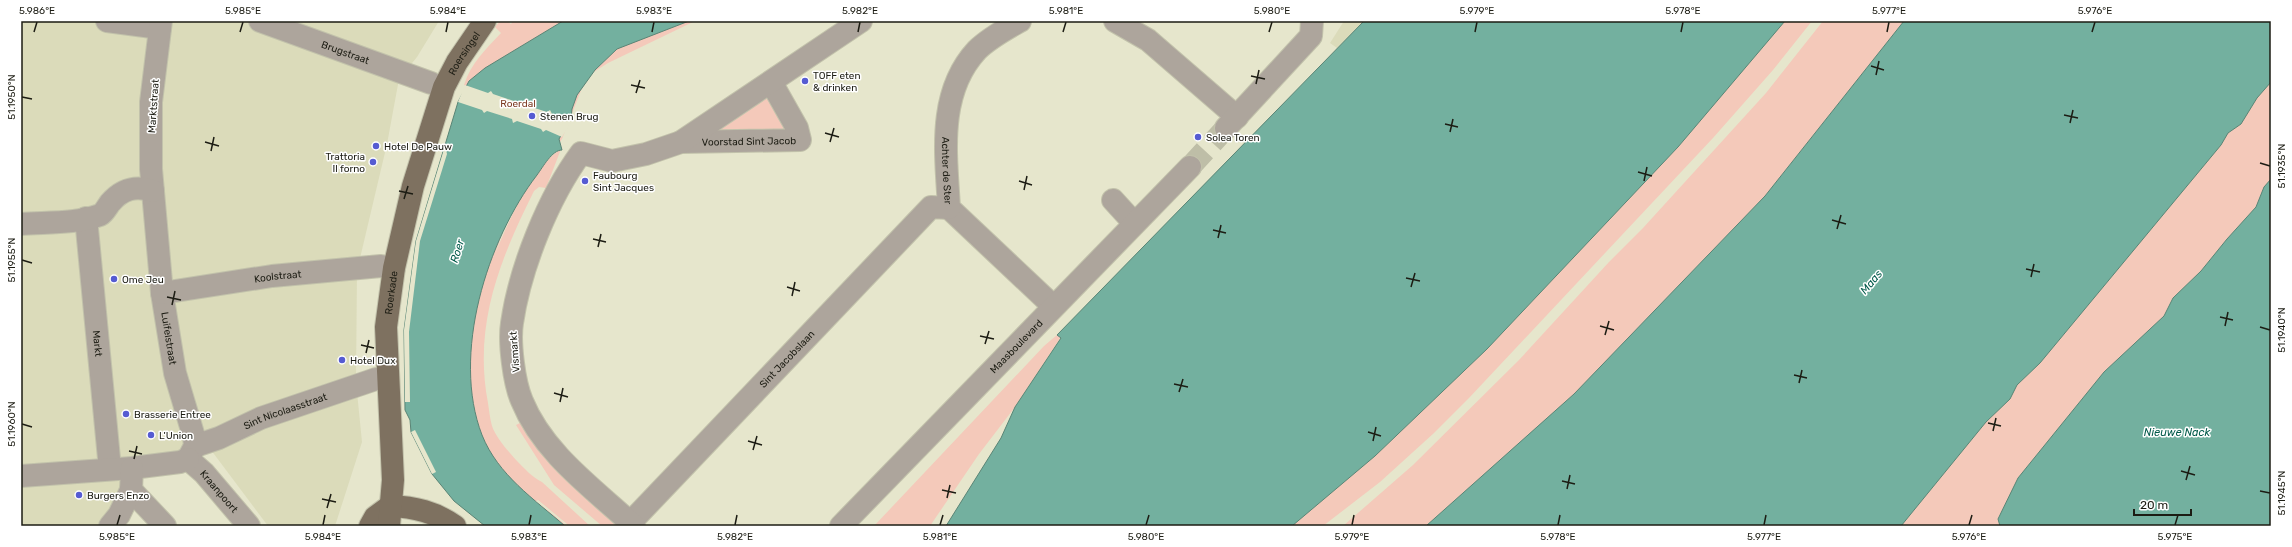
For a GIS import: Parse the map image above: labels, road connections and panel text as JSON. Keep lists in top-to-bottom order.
{
  "streets": {
    "main road": ["Roersingel", "Roerkade"],
    "street": [
      "Brugstraat",
      "Marktstraat",
      "Voorstad Sint Jacob",
      "Achter de Ster",
      "Koolstraat",
      "Luifelstraat",
      "Markt",
      "Maasboulevard",
      "Vismarkt",
      "Sint Jacobslaan",
      "Sint Nicolaasstraat",
      "Kraanpoort"
    ]
  },
  "crossings": [
    ["Brugstraat", "Roersingel"],
    ["Brugstraat", "Roerkade"],
    ["Roersingel", "Roerkade"],
    ["Marktstraat", "Luifelstraat"],
    ["Voorstad Sint Jacob", "Vismarkt"],
    ["Achter de Ster", "Maasboulevard"],
    ["Achter de Ster", "Sint Jacobslaan"],
    ["Koolstraat", "Roerkade"],
    ["Koolstraat", "Luifelstraat"],
    ["Luifelstraat", "Sint Nicolaasstraat"],
    ["Luifelstraat", "Kraanpoort"],
    ["Vismarkt", "Sint Jacobslaan"],
    ["Sint Nicolaasstraat", "Kraanpoort"]
  ],
  "water": ["Roer", "Maas", "Nieuwe Nack"],
  "parks": ["Roerdal"],
  "places": [
    "TOFF eten & drinken",
    "Stenen Brug",
    "Solea Toren",
    "Hotel De Pauw",
    "Trattoria Il forno",
    "Faubourg Sint Jacques",
    "Ome Jeu",
    "Hotel Dux",
    "Brasserie Entree",
    "L'Union",
    "Burgers Enzo"
  ],
  "scale_bar": "20 m",
  "coordinates": [
    "5.986°E",
    "5.985°E",
    "5.984°E",
    "5.983°E",
    "5.982°E",
    "5.981°E",
    "5.980°E",
    "5.979°E",
    "5.978°E",
    "5.977°E",
    "5.976°E",
    "51.1950°N",
    "51.1935°N",
    "51.1955°N",
    "51.1940°N",
    "51.1960°N",
    "51.1945°N",
    "5.975°E"
  ]
}
